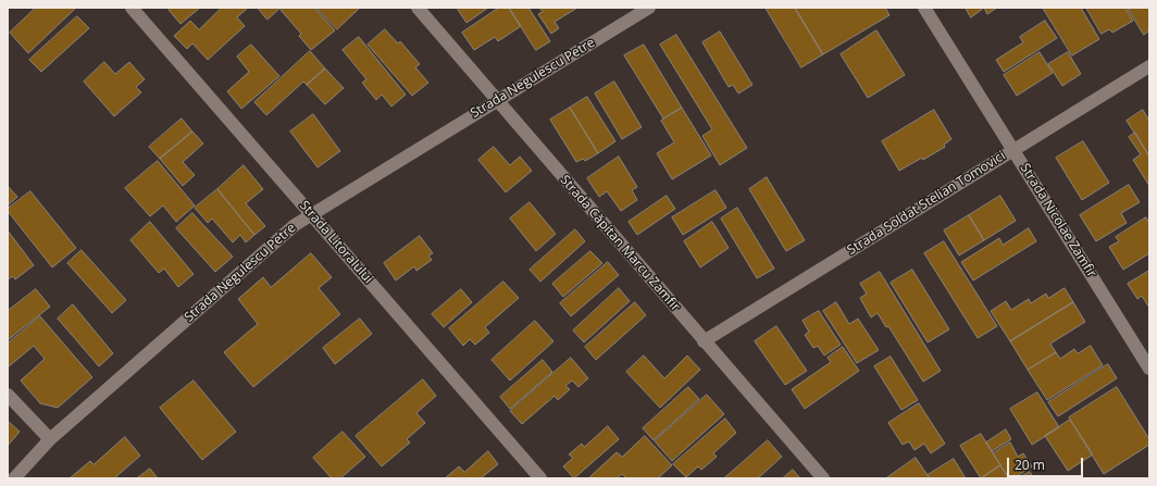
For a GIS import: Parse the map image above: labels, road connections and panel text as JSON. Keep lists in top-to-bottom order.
{
  "streets": {
    "street": [
      "Strada Negulescu Petre",
      "Strada Soldat Stelian Tomovici",
      "Strada Nicolae Zamfir",
      "Strada Litoralului",
      "Strada Căpitan Marcu Zamfir"
    ]
  },
  "crossings": [
    ["Strada Negulescu Petre", "Strada Litoralului"],
    ["Strada Negulescu Petre", "Strada Căpitan Marcu Zamfir"],
    ["Strada Soldat Stelian Tomovici", "Strada Nicolae Zamfir"],
    ["Strada Soldat Stelian Tomovici", "Strada Căpitan Marcu Zamfir"]
  ],
  "scale_bar": "20 m"
}
